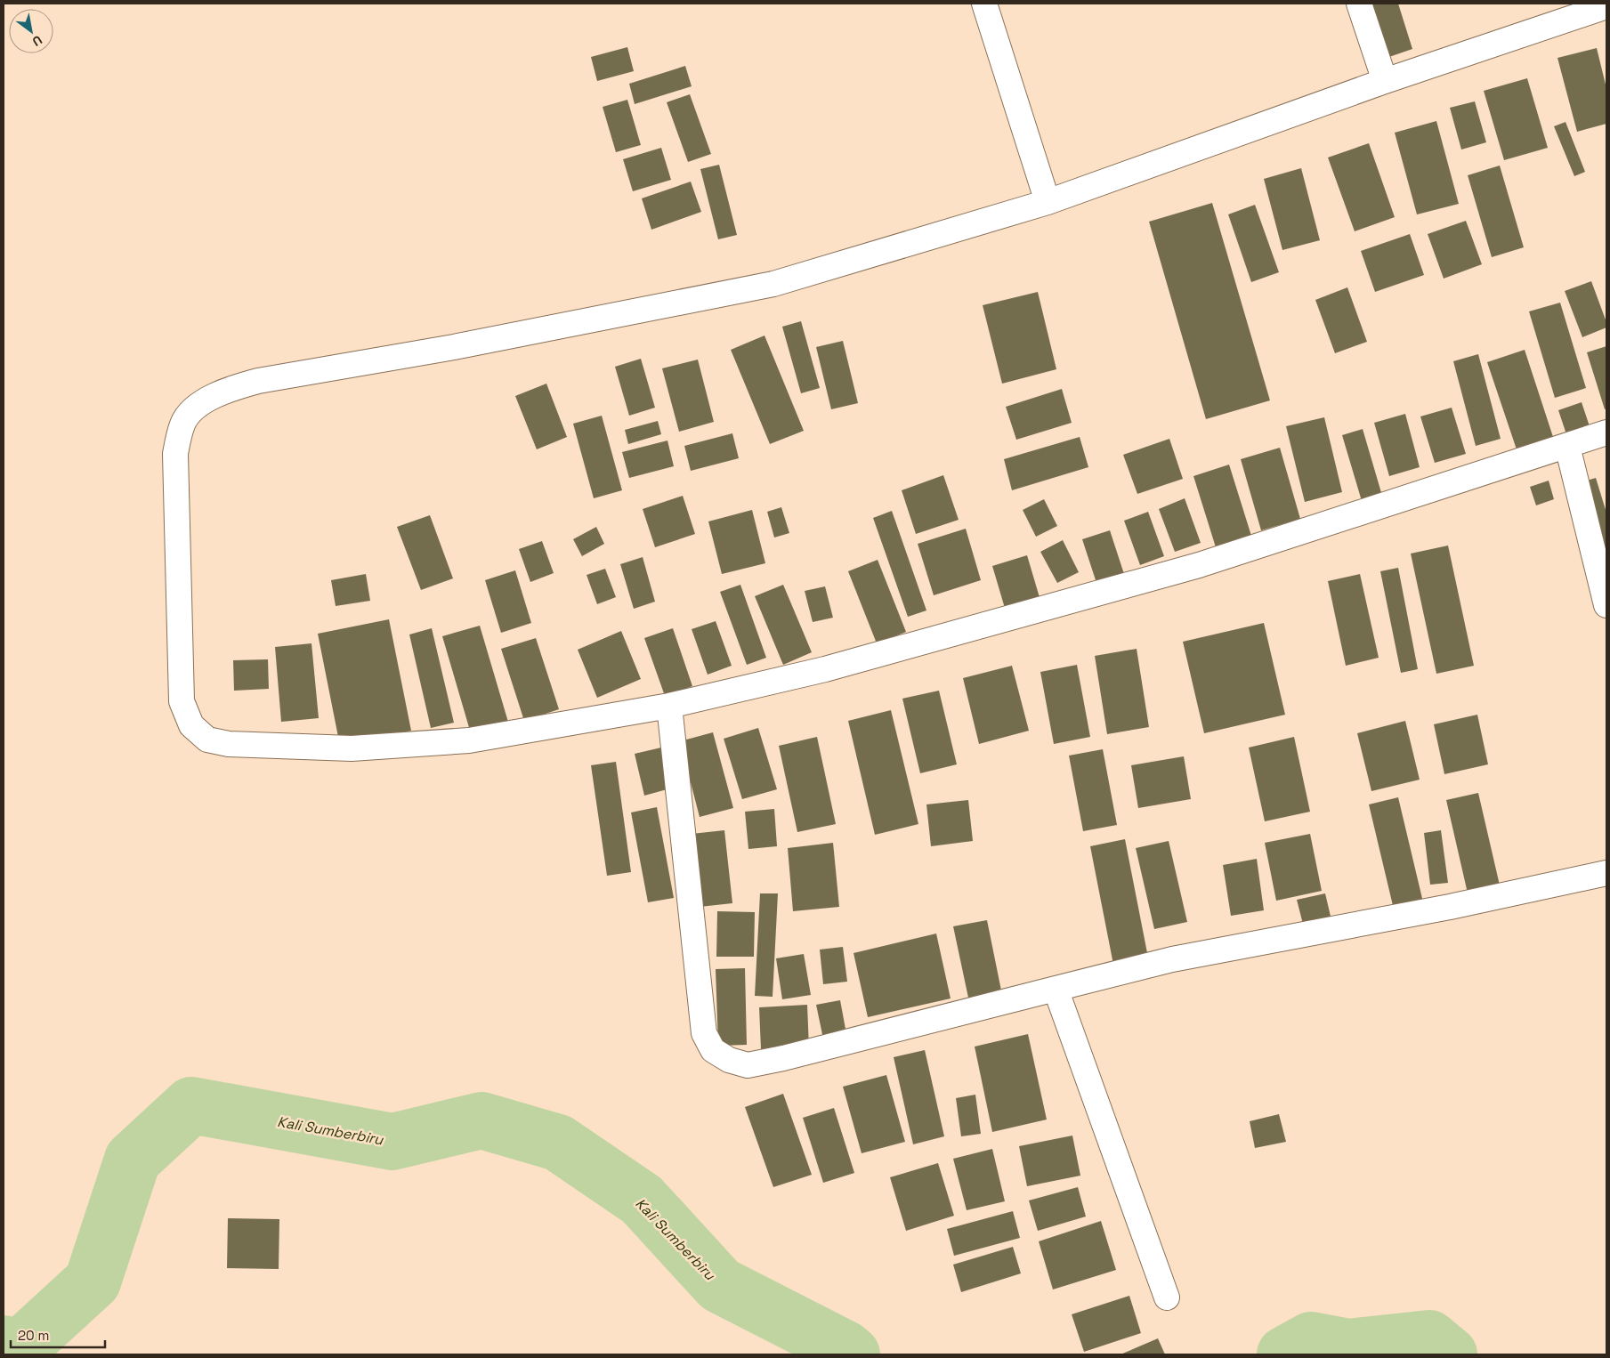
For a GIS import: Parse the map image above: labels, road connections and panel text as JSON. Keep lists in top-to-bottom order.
{
  "water": ["Kali Sumberbiru"],
  "scale_bar": "20 m",
  "north": "bottom right"
}
